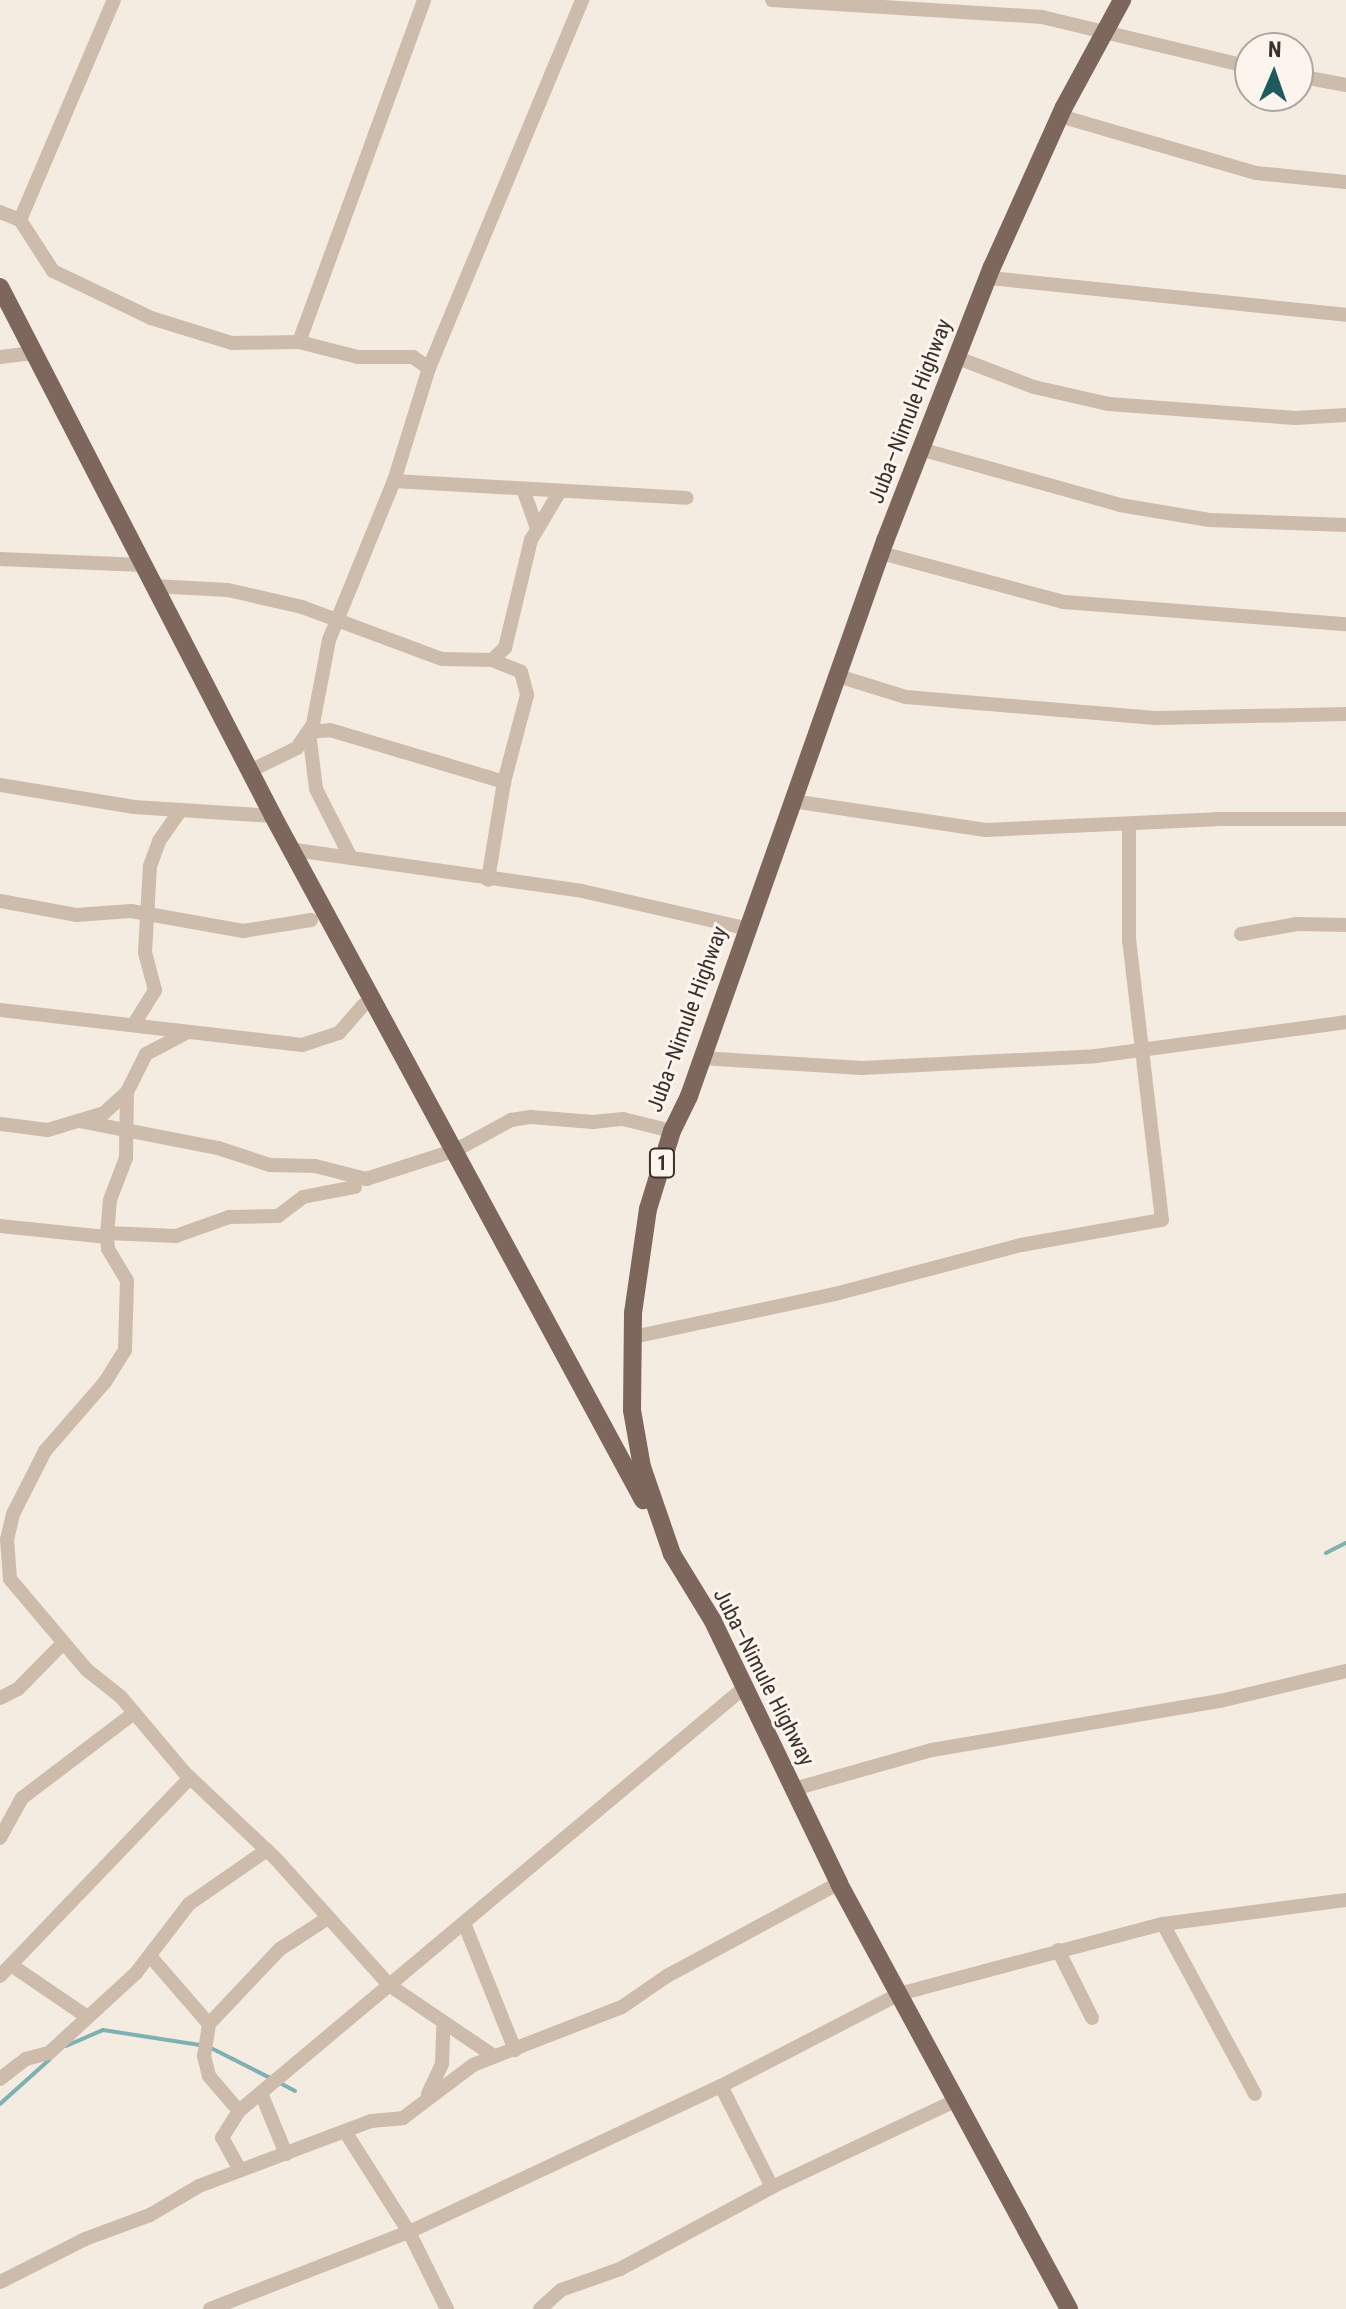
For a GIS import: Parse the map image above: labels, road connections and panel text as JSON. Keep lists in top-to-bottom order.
{
  "streets": {
    "main road": ["Juba–Nimule Highway", "1"]
  },
  "north": "top"
}
